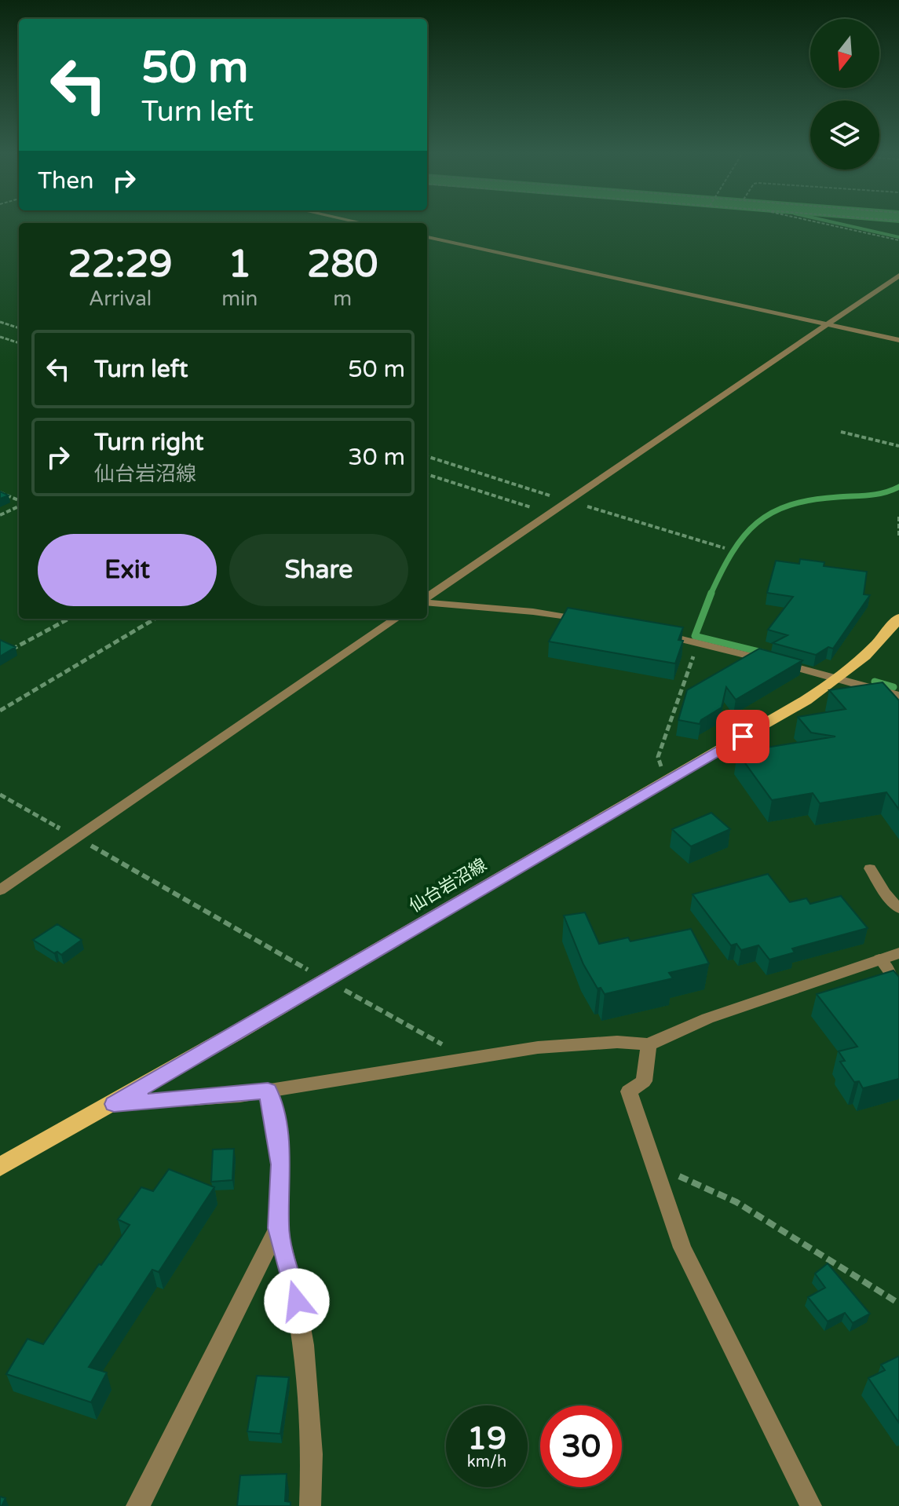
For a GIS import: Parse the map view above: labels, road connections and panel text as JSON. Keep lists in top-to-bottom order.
{
  "streets": {
    "main road": ["仙台岩沼線"]
  },
  "north": "bottom",
  "page": {
    "turn": ["50 m", "Turn left"],
    "then": "Then",
    "eta": [
      "22:29",
      "Arrival",
      "1",
      "min",
      "280",
      "m"
    ],
    "list": [
      {
        "name": "Turn left",
        "value": "50 m"
      },
      {
        "name": "Turn right",
        "note": "仙台岩沼線",
        "value": "30 m"
      }
    ],
    "buttons": ["Exit", "Share"],
    "speed": "19 km/h",
    "limit": "30"
  }
}
